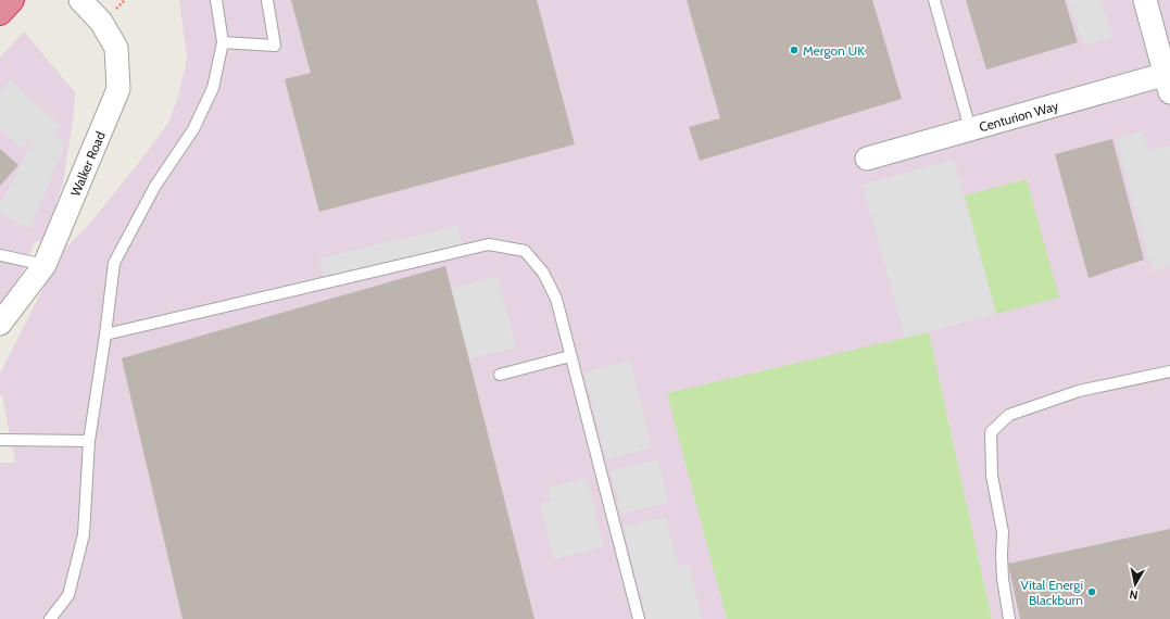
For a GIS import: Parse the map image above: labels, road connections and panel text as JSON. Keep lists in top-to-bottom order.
{
  "streets": {
    "street": ["Centurion Way", "Walker Road"]
  },
  "places": ["Mergon UK", "Vital Energi Blackburn"],
  "north": "bottom"
}
